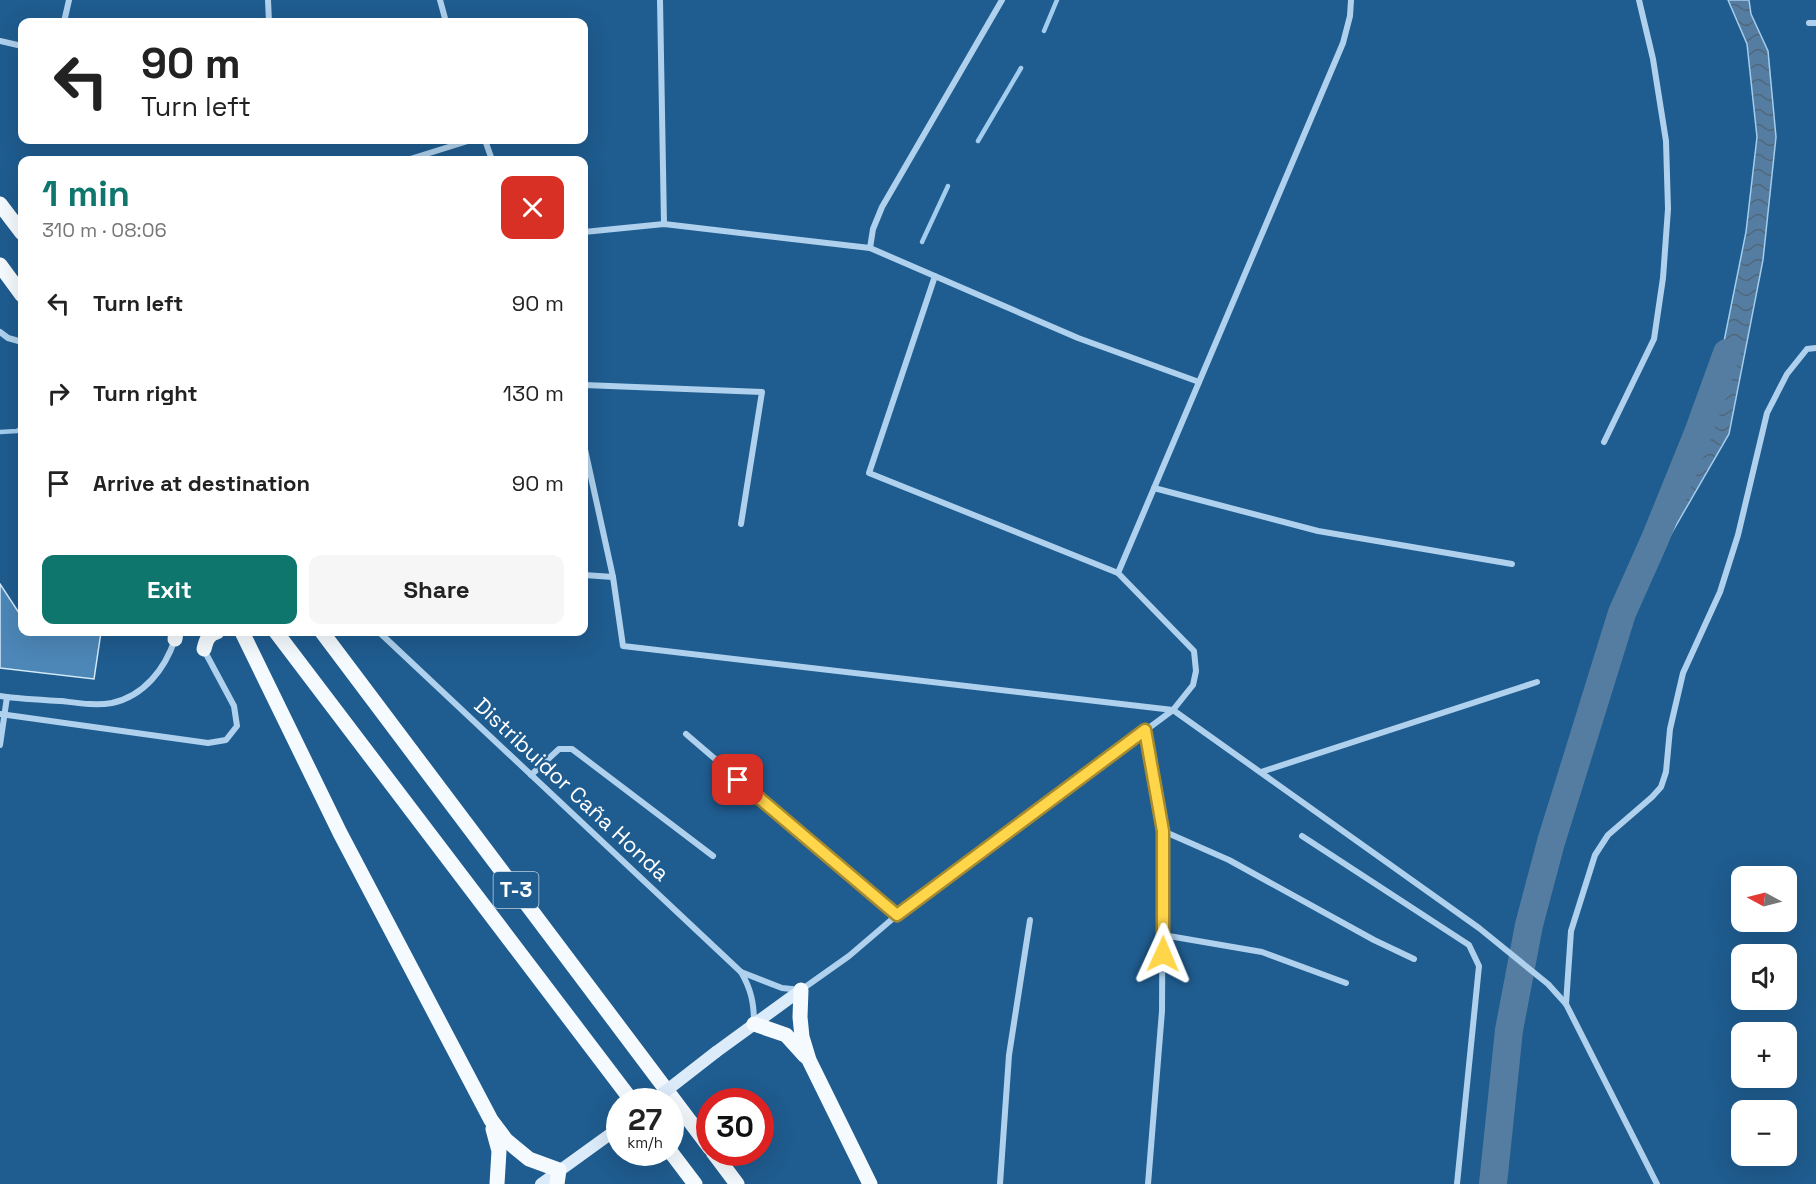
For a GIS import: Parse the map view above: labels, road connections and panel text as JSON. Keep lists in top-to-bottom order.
{
  "streets": {
    "main road": ["T-3"],
    "street": ["Distribuidor Caña Honda"]
  },
  "north": "left",
  "page": {
    "turn": ["90 m", "Turn left"],
    "heading": ["1 min", "310 m · 08:06"],
    "list": [
      {
        "name": "Turn left",
        "value": "90 m"
      },
      {
        "name": "Turn right",
        "value": "130 m"
      },
      {
        "name": "Arrive at destination",
        "value": "90 m"
      }
    ],
    "buttons": ["Exit", "Share"],
    "map_buttons": ["+", "−"],
    "speed": "27 km/h",
    "limit": "30"
  }
}
